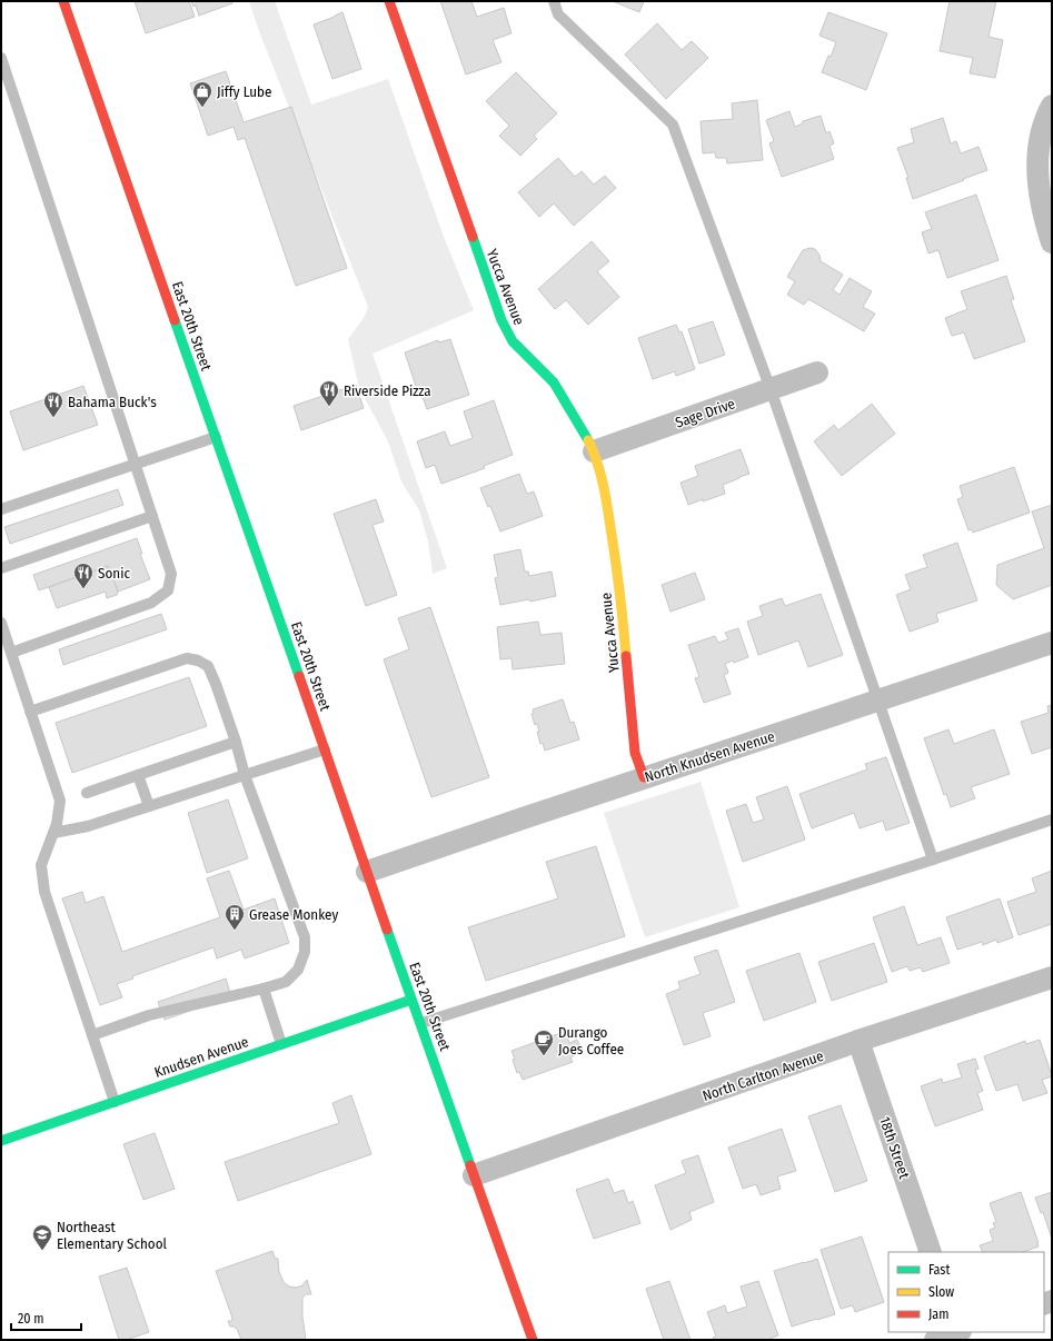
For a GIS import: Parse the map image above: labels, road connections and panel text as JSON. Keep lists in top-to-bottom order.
{
  "streets": {
    "main road": ["Yucca Avenue", "East 20th Street", "Knudsen Avenue"],
    "street": [
      "Sage Drive",
      "North Knudsen Avenue",
      "North Carlton Avenue",
      "18th Street"
    ]
  },
  "crossings": [
    ["Yucca Avenue", "Sage Drive"],
    ["Yucca Avenue", "North Knudsen Avenue"],
    ["East 20th Street", "North Knudsen Avenue"],
    ["East 20th Street", "Knudsen Avenue"],
    ["East 20th Street", "North Carlton Avenue"],
    ["North Carlton Avenue", "18th Street"]
  ],
  "places": {
    "shop": ["Jiffy Lube"],
    "restaurant": ["Riverside Pizza", "Bahama Buck's", "Sonic"],
    "building": ["Grease Monkey"],
    "cafe": ["Durango Joes Coffee"],
    "school or university": ["Northeast Elementary School"]
  },
  "legend": ["Fast", "Slow", "Jam"],
  "scale_bar": "20 m"
}
